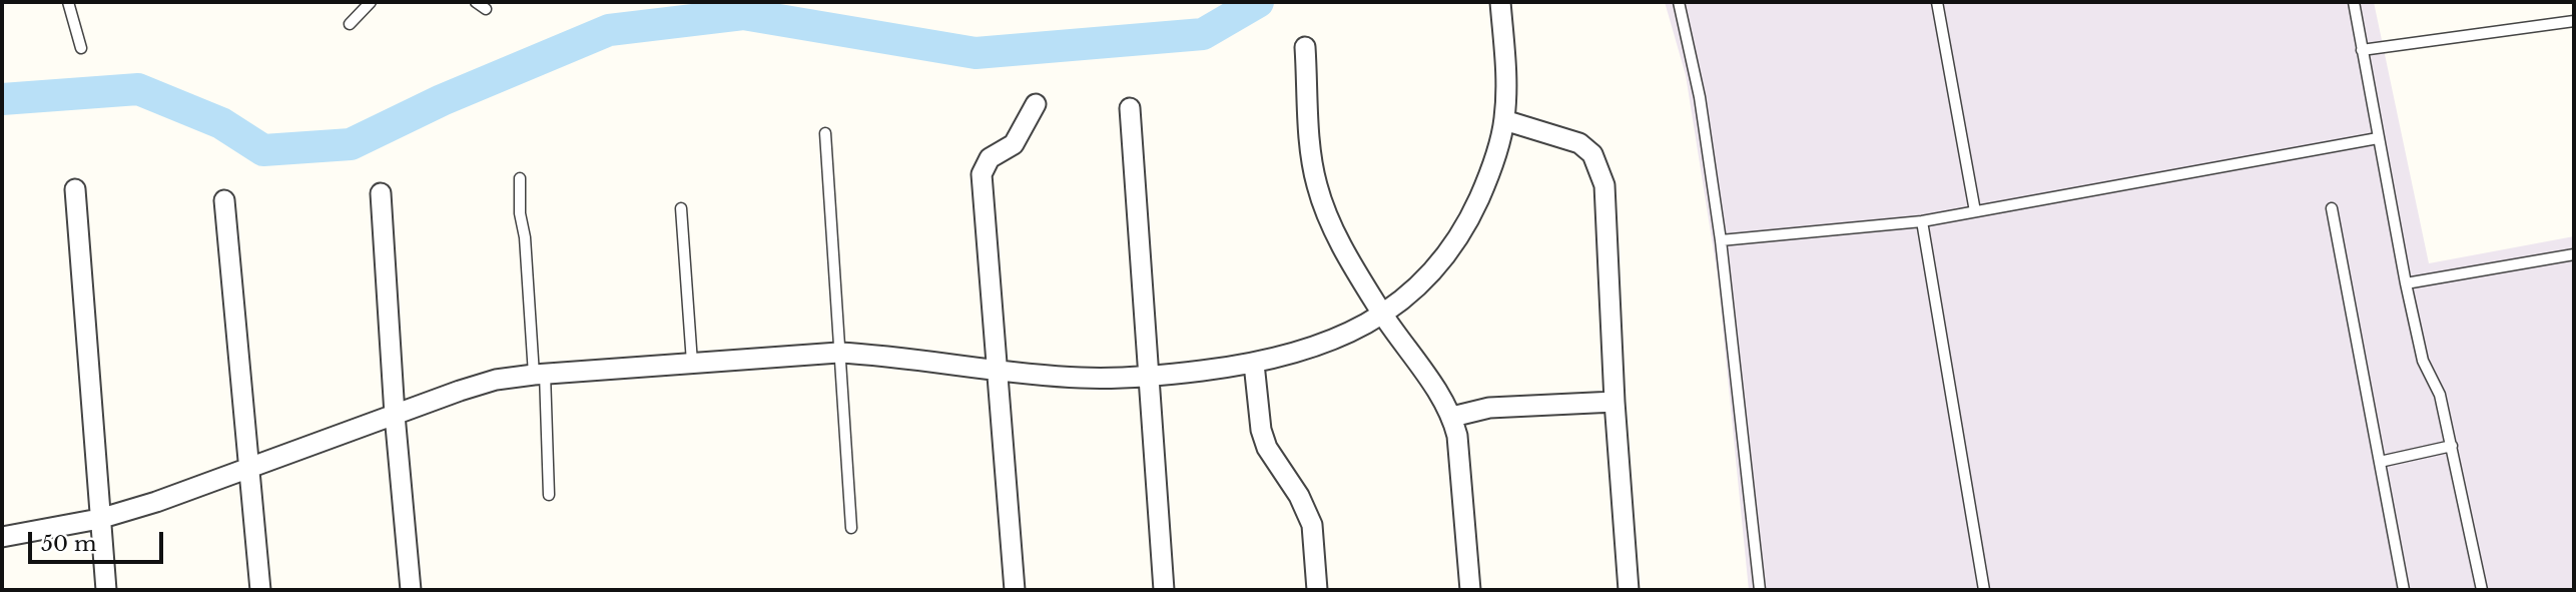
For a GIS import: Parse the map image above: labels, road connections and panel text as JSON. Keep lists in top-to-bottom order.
{
  "scale_bar": "50 m"
}
